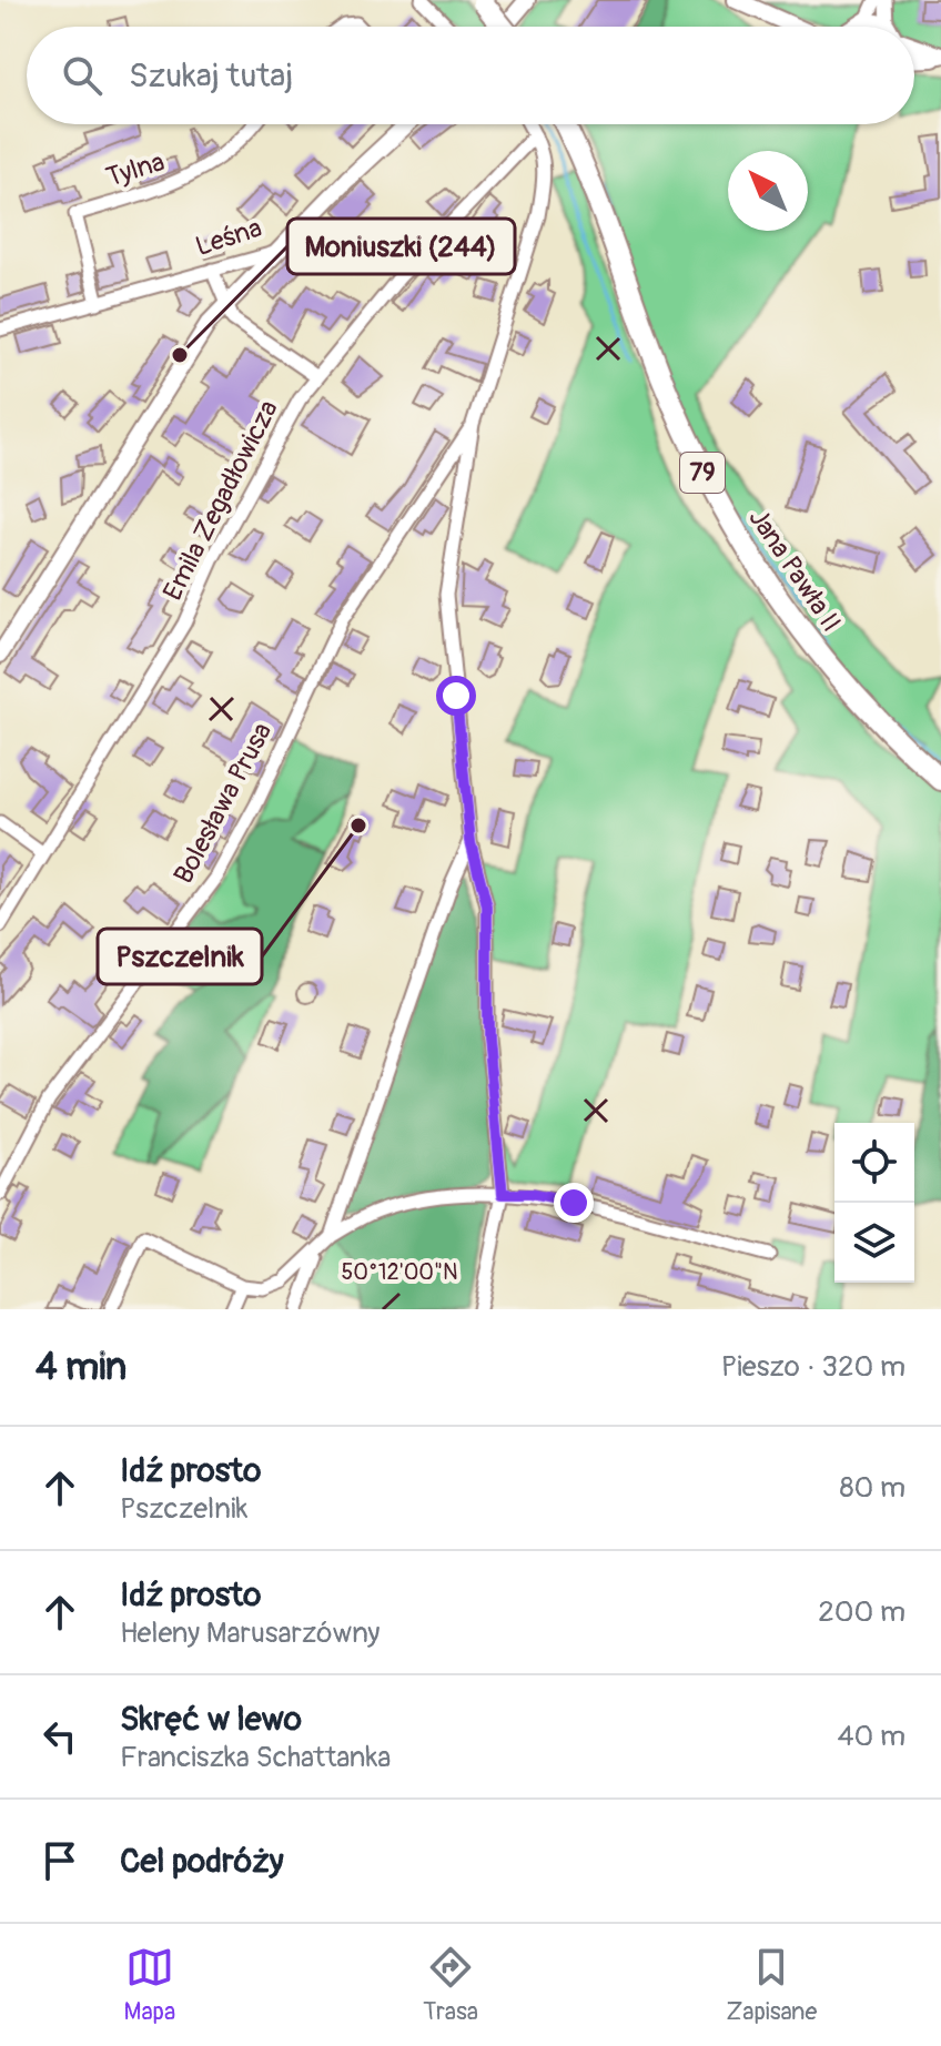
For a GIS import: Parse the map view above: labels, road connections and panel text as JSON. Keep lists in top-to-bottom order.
{
  "streets": {
    "main road": ["79", "Jana Pawła II"],
    "street": [
      "Tylna",
      "Leśna",
      "Emila Zegadłowicza",
      "Bolesława Prusa"
    ]
  },
  "crossings": [
    ["Tylna", "Leśna"]
  ],
  "places": ["Moniuszki (244)", "Pszczelnik"],
  "north": "top left",
  "page": {
    "search": "Szukaj tutaj",
    "heading": ["4 min", "Pieszo · 320 m"],
    "list": [
      ["Idź prosto", "Pszczelnik", "80 m"],
      ["Idź prosto", "Heleny Marusarzówny", "200 m"],
      ["Skręć w lewo", "Franciszka Schattanka", "40 m"],
      "Cel podróży"
    ],
    "nav": ["Mapa", "Trasa", "Zapisane"]
  },
  "coordinates": ["50°12'00\"N"]
}
